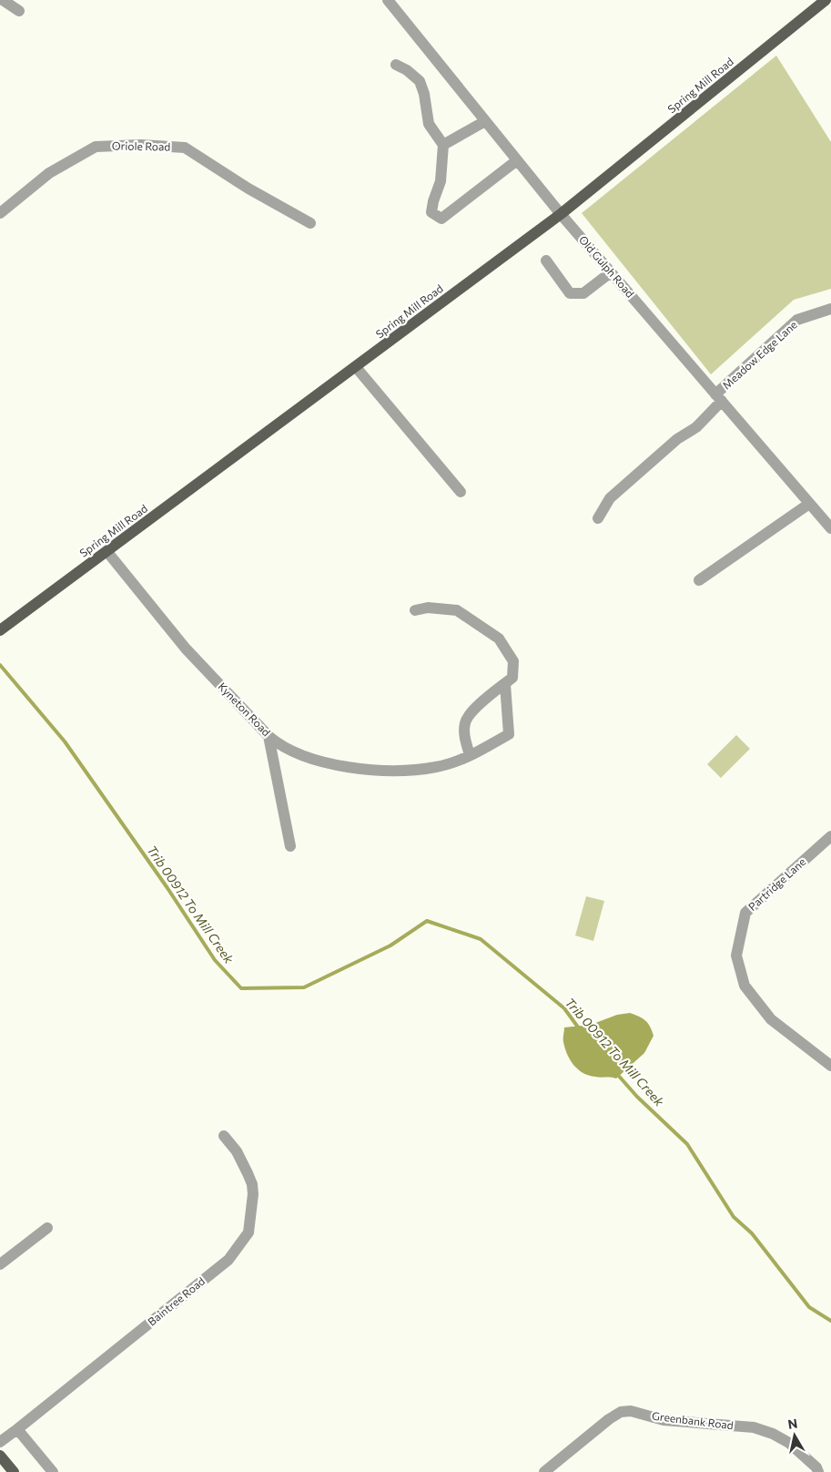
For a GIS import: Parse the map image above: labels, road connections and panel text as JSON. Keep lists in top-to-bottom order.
{
  "streets": {
    "main road": ["Spring Mill Road"],
    "street": [
      "Oriole Road",
      "Old Gulph Road",
      "Meadow Edge Lane",
      "Kyneton Road",
      "Partridge Lane",
      "Baintree Road",
      "Greenbank Road"
    ]
  },
  "crossings": [
    ["Spring Mill Road", "Old Gulph Road"],
    ["Spring Mill Road", "Kyneton Road"],
    ["Old Gulph Road", "Meadow Edge Lane"]
  ],
  "water": ["Trib 00912 To Mill Creek"],
  "north": "top"
}
